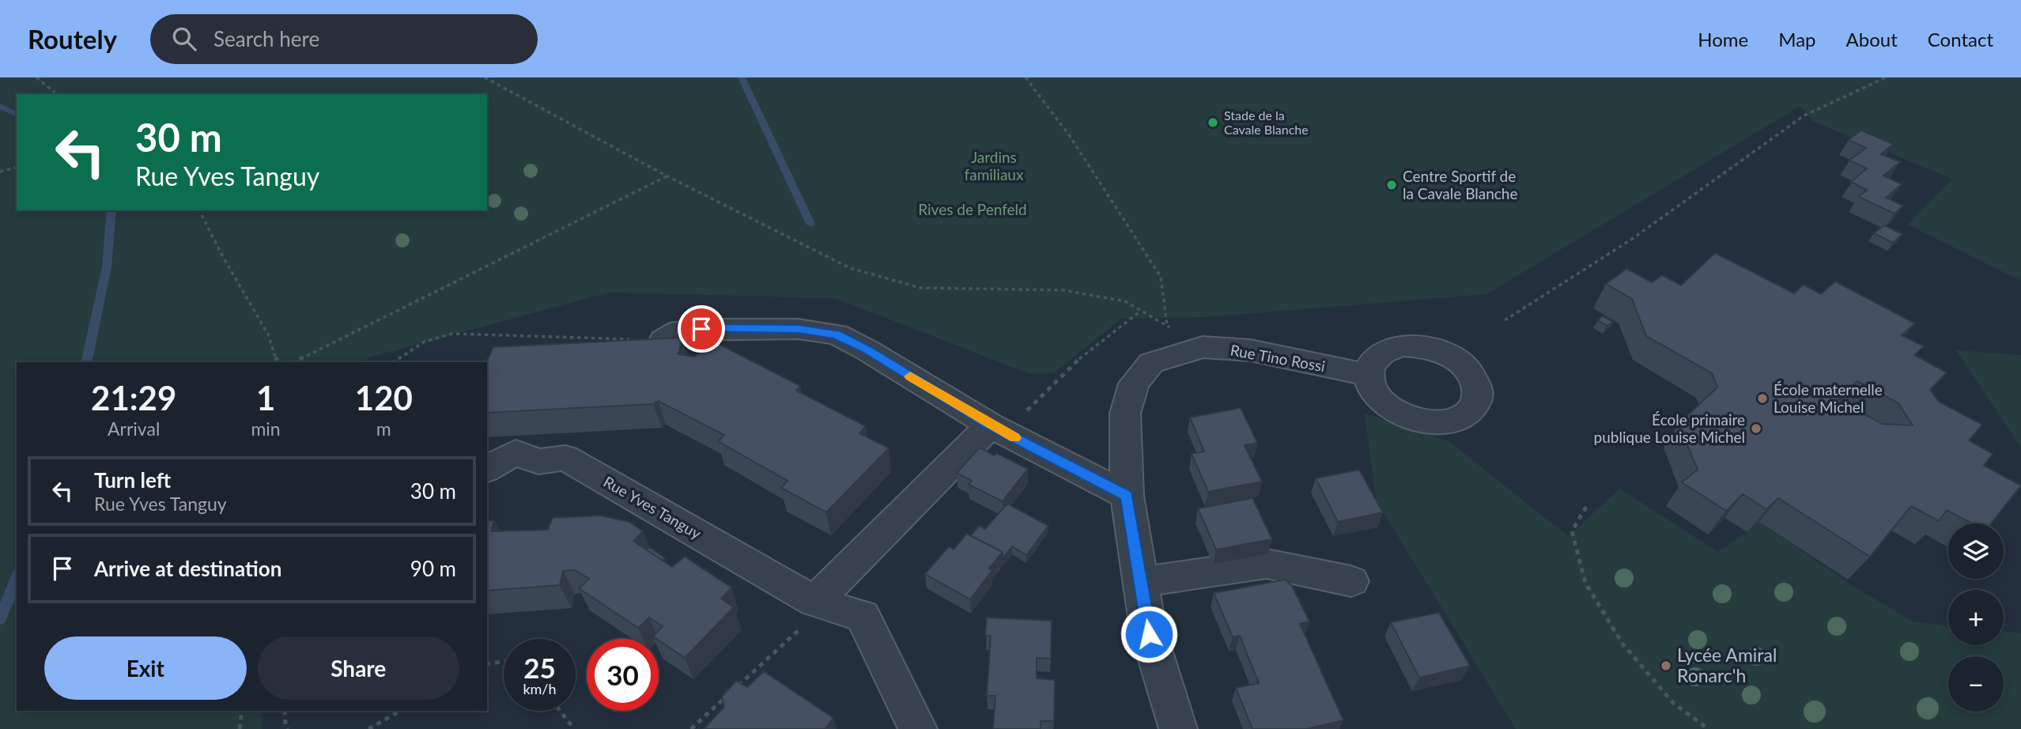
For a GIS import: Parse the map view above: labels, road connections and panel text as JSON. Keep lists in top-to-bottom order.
{
  "streets": {
    "street": ["Rue Tino Rossi", "Rue Yves Tanguy"]
  },
  "parks": ["Jardins familiaux", "Rives de Penfeld"],
  "places": [
    "Stade de la Cavale Blanche",
    "Centre Sportif de la Cavale Blanche",
    "École maternelle Louise Michel",
    "École primaire publique Louise Michel",
    "Lycée Amiral Ronarc'h"
  ],
  "page": {
    "header": "Routely",
    "search": "Search here",
    "nav": [
      "Home",
      "Map",
      "About",
      "Contact"
    ],
    "turn": ["30 m", "Rue Yves Tanguy"],
    "eta": [
      "21:29",
      "Arrival",
      "1",
      "min",
      "120",
      "m"
    ],
    "list": [
      {
        "name": "Turn left",
        "note": "Rue Yves Tanguy",
        "value": "30 m"
      },
      {
        "name": "Arrive at destination",
        "value": "90 m"
      }
    ],
    "map_buttons": ["+", "−"],
    "buttons": ["Exit", "Share"],
    "speed": "25 km/h",
    "limit": "30"
  }
}
